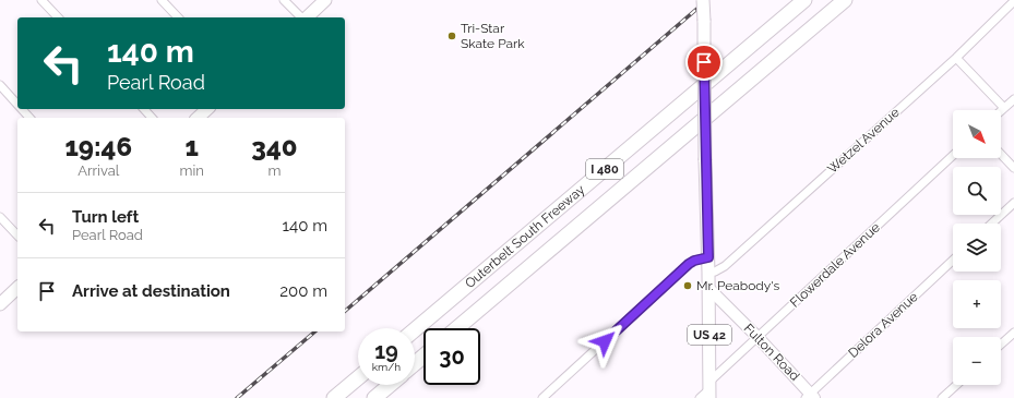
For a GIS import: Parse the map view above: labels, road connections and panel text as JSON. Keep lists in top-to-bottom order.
{
  "streets": {
    "highway": ["I 480", "Outerbelt South Freeway"],
    "main road": ["US 42", "Fulton Road"],
    "street": ["Wetzel Avenue", "Flowerdale Avenue", "Delora Avenue"]
  },
  "crossings": [
    ["Wetzel Avenue", "US 42"],
    ["Flowerdale Avenue", "US 42"],
    ["Flowerdale Avenue", "Fulton Road"],
    ["Delora Avenue", "Fulton Road"],
    ["US 42", "Fulton Road"]
  ],
  "places": ["Tri-Star Skate Park", "Mr. Peabody's"],
  "north": "bottom right",
  "page": {
    "turn": ["140 m", "Pearl Road"],
    "map_buttons": ["+", "−"],
    "eta": [
      "19:46",
      "Arrival",
      "1",
      "min",
      "340",
      "m"
    ],
    "list": [
      {
        "name": "Turn left",
        "note": "Pearl Road",
        "value": "140 m"
      },
      {
        "name": "Arrive at destination",
        "value": "200 m"
      }
    ],
    "speed": "19 km/h",
    "limit": "30"
  }
}
